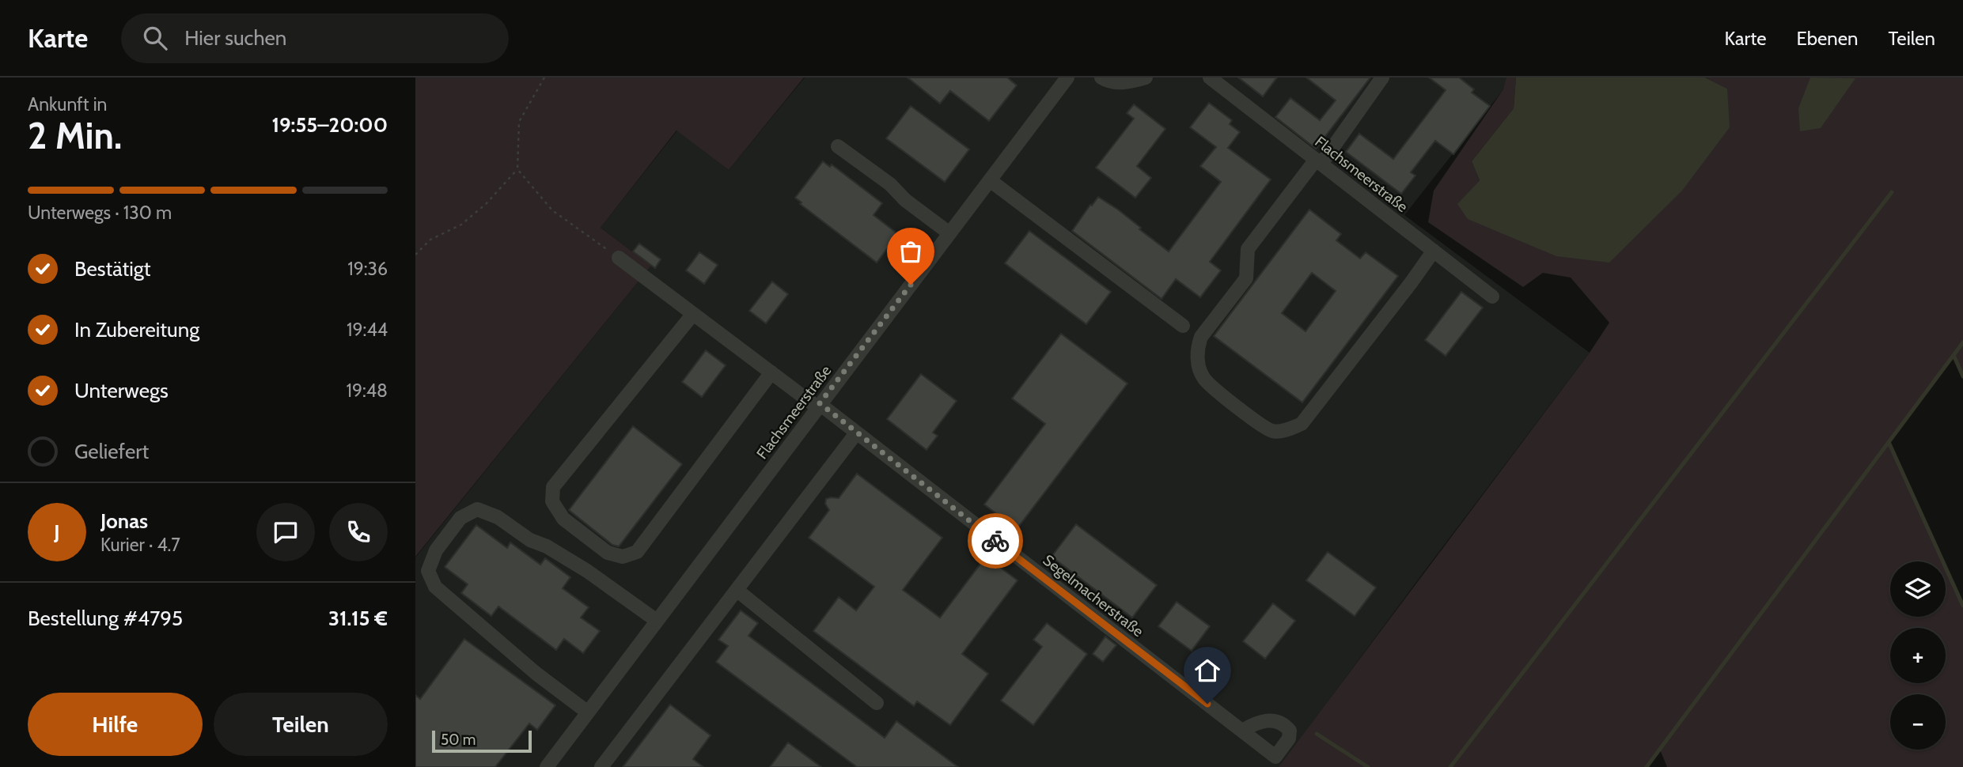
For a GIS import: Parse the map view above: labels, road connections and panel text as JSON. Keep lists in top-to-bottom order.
{
  "streets": {
    "street": ["Flachsmeerstraße", "Segelmacherstraße"]
  },
  "crossings": [
    ["Flachsmeerstraße", "Segelmacherstraße"]
  ],
  "scale_bar": "50 m",
  "page": {
    "header": "Karte",
    "search": "Hier suchen",
    "nav": ["Karte", "Ebenen", "Teilen"],
    "heading": ["2 Min.", "Ankunft in", "19:55–20:00"],
    "panel": [
      "Jonas",
      "Kurier · 4.7",
      "Bestellung #4795",
      "31.15 €"
    ],
    "bar": "Unterwegs · 130 m",
    "list": [
      ["Bestätigt", "19:36"],
      ["In Zubereitung", "19:44"],
      ["Unterwegs", "19:48"],
      "Geliefert"
    ],
    "round": "J",
    "map_buttons": ["+", "−"],
    "buttons": ["Hilfe", "Teilen"],
    "scale": "50 m"
  }
}
